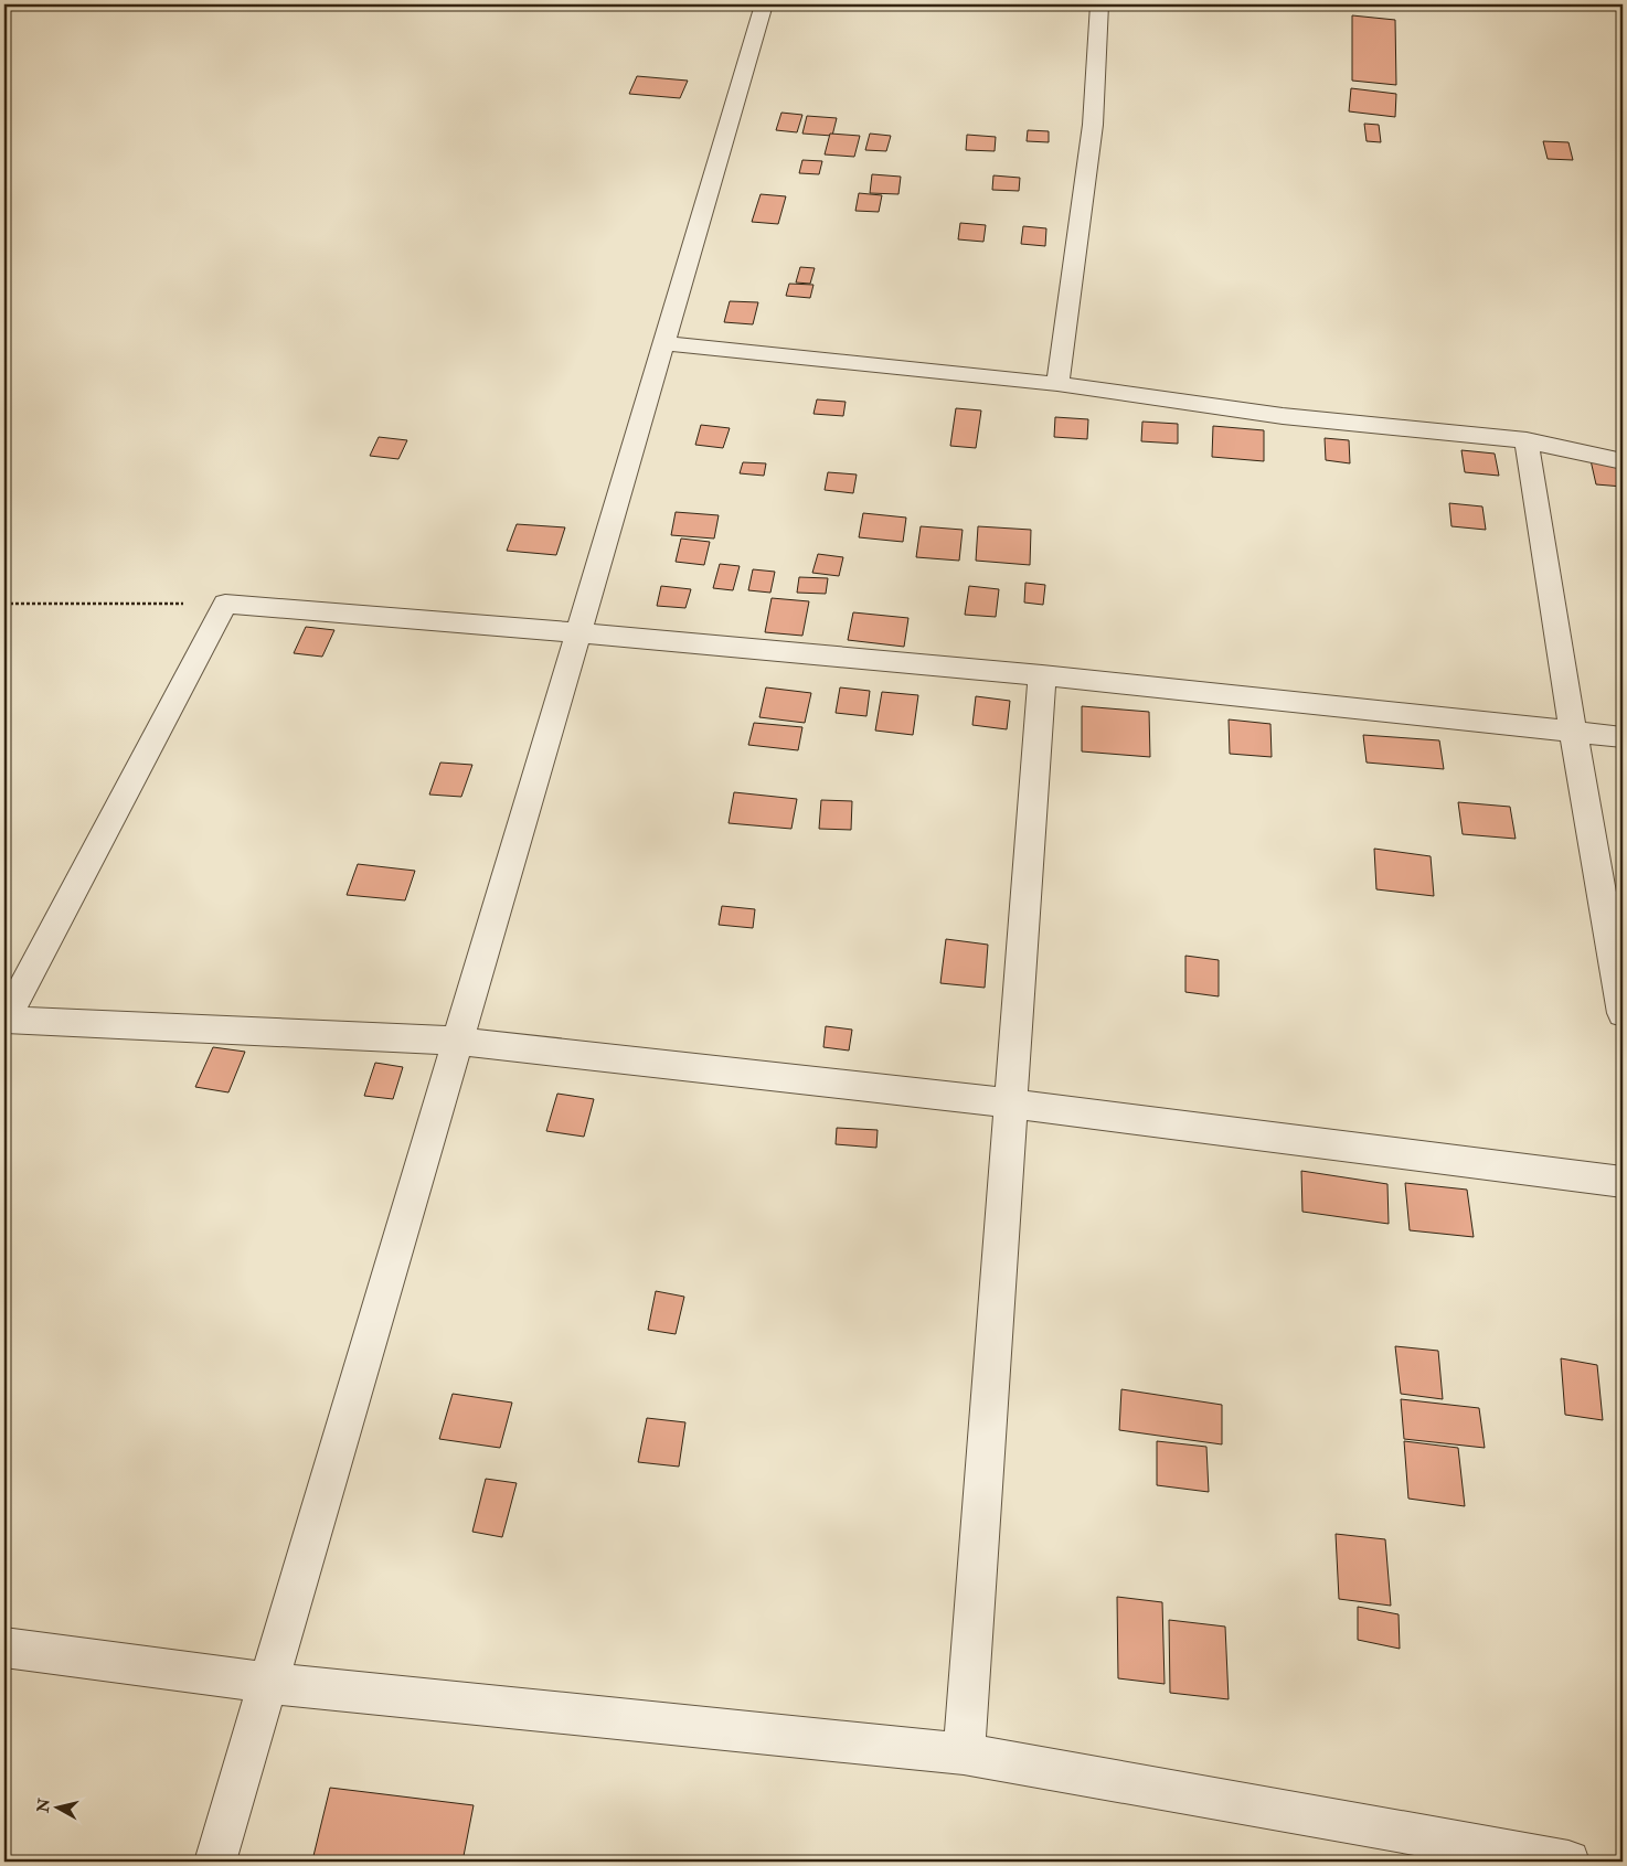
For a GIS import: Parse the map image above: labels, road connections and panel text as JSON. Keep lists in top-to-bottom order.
{
  "north": "left"
}
